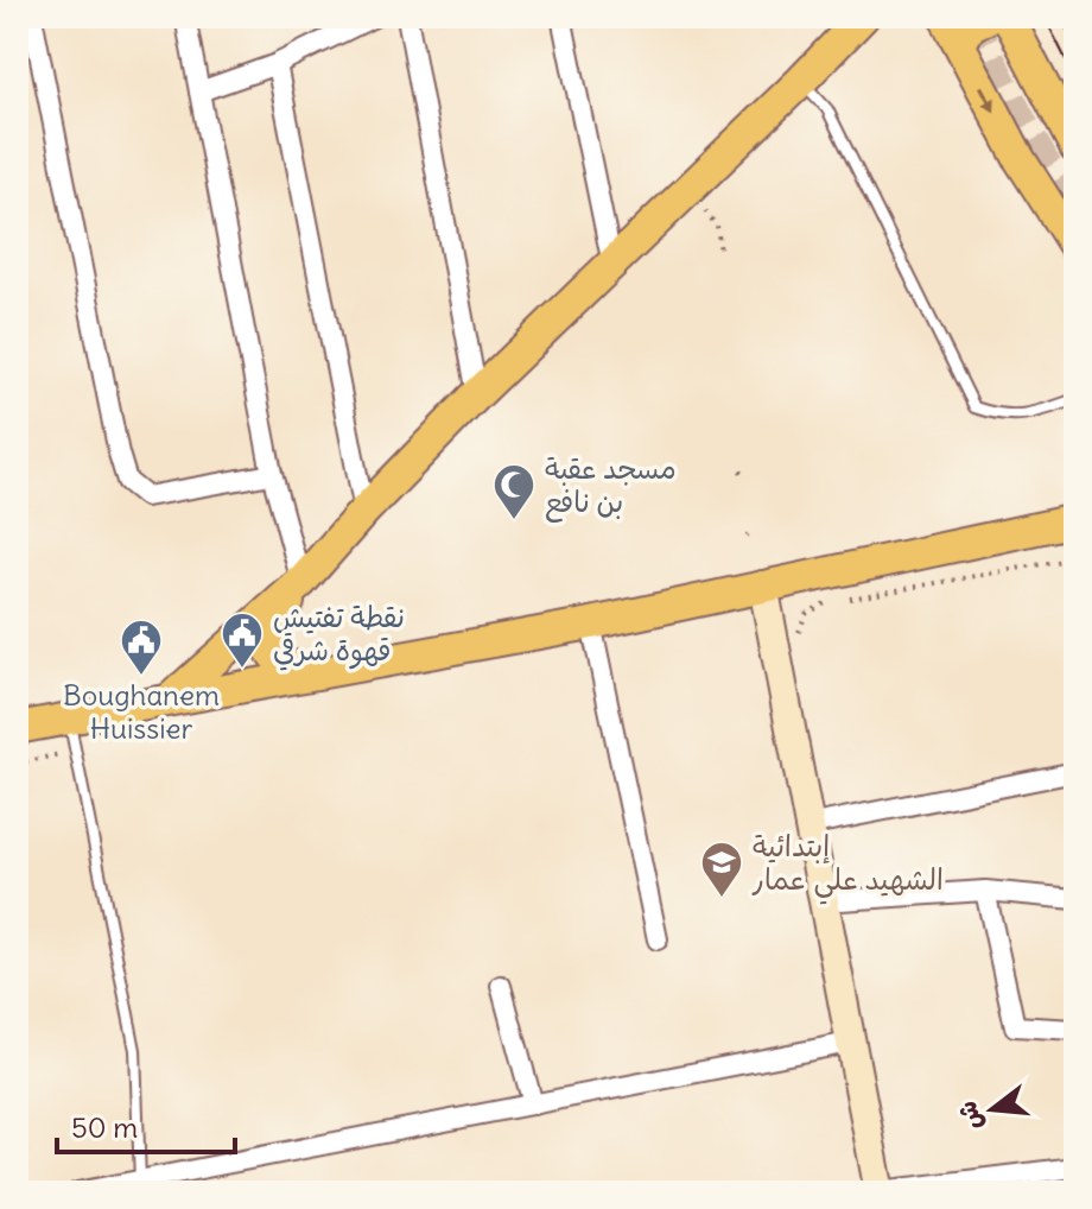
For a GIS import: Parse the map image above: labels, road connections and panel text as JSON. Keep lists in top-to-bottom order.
{
  "places": {
    "mosque": ["مسجد عقبة بن نافع"],
    "public building": ["نقطة تفتيش قهوة شرقي", "Boughanem Huissier"],
    "school or university": ["إبتدائية الشهيد علي عمار"]
  },
  "scale_bar": "50 m",
  "north": "left"
}
